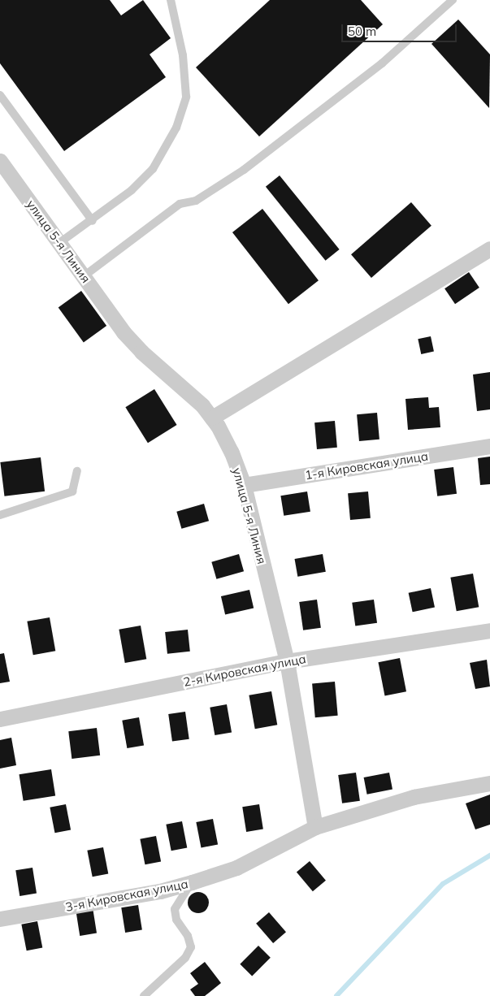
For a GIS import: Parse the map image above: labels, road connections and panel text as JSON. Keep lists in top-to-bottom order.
{
  "streets": {
    "street": [
      "улица 5-я Линия",
      "1-я Кировская улица",
      "2-я Кировская улица",
      "3-я Кировская улица"
    ]
  },
  "crossings": [
    ["улица 5-я Линия", "1-я Кировская улица"],
    ["улица 5-я Линия", "2-я Кировская улица"],
    ["улица 5-я Линия", "3-я Кировская улица"]
  ],
  "scale_bar": "50 m"
}
